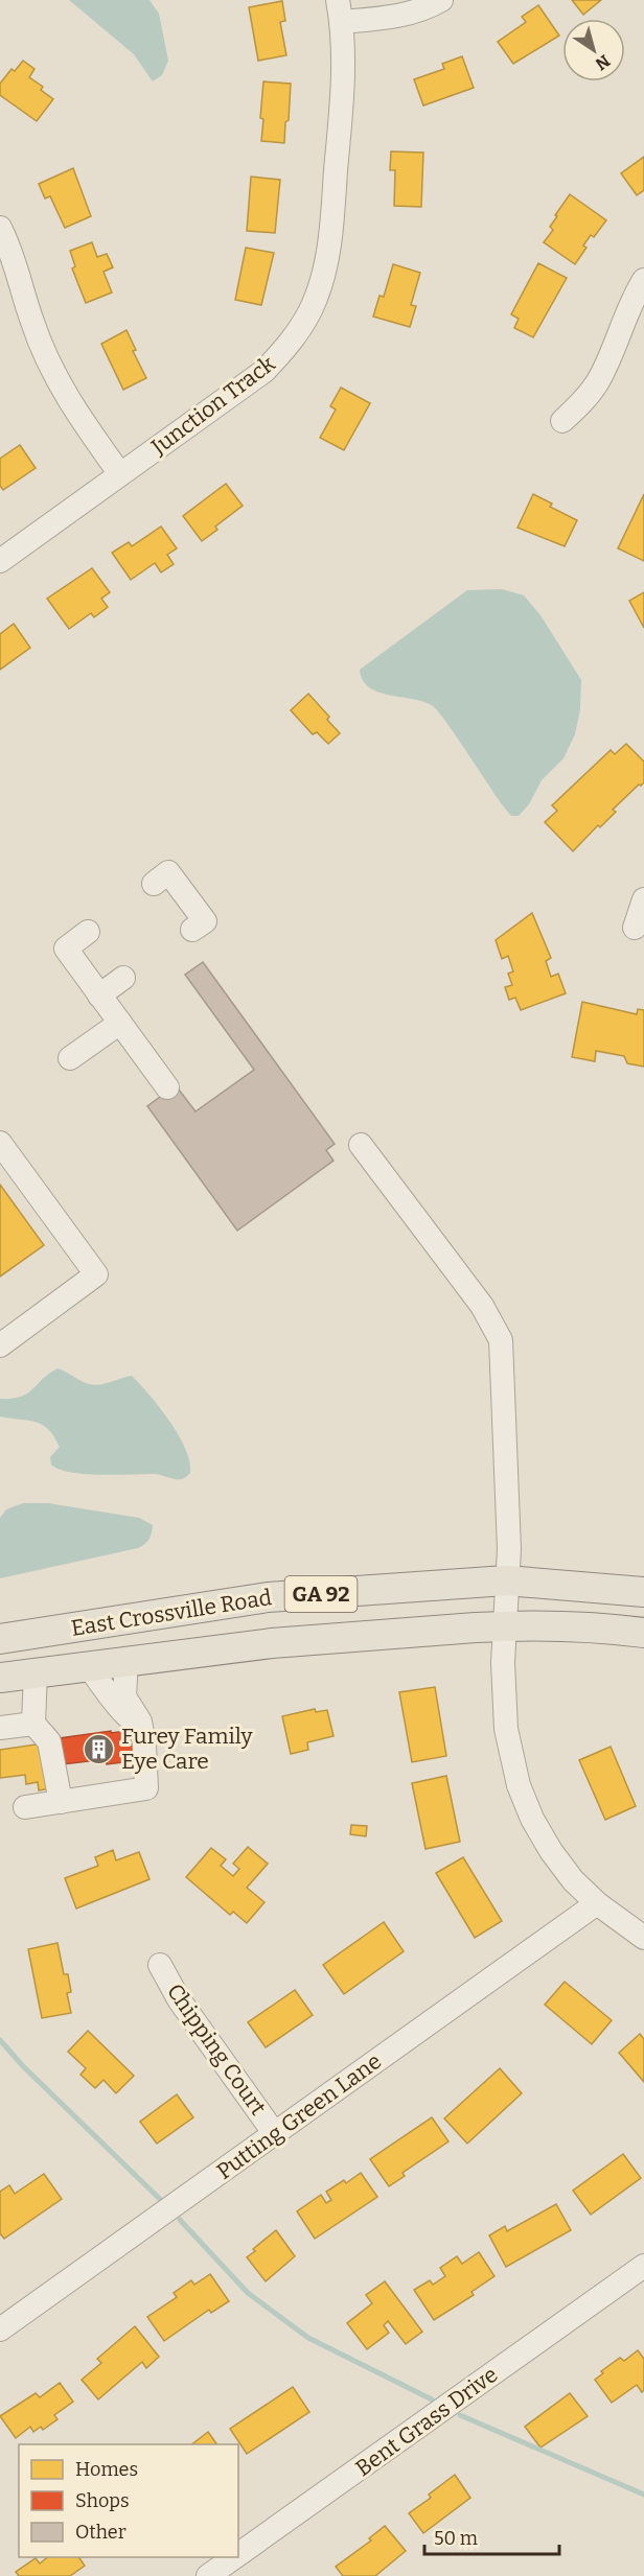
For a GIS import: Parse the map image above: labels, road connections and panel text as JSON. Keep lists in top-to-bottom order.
{
  "streets": {
    "main road": ["GA 92", "East Crossville Road"],
    "street": [
      "Junction Track",
      "Chipping Court",
      "Putting Green Lane",
      "Bent Grass Drive"
    ]
  },
  "crossings": [
    ["Chipping Court", "Putting Green Lane"]
  ],
  "places": {
    "building": ["Furey Family Eye Care"]
  },
  "legend": ["Homes", "Shops", "Other"],
  "scale_bar": "50 m",
  "north": "bottom right"
}
